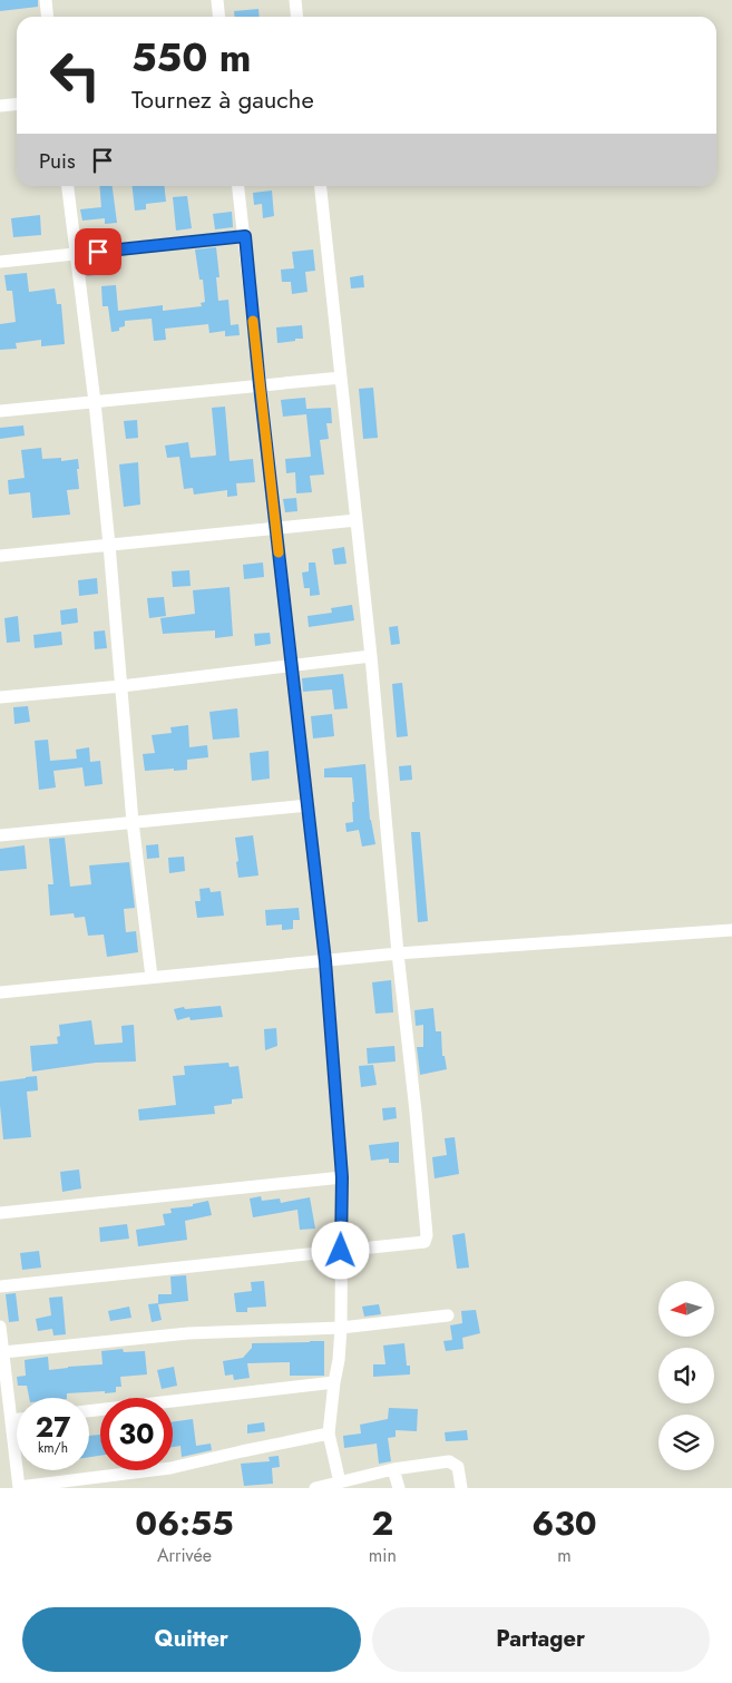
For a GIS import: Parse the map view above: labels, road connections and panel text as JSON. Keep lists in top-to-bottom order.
{
  "north": "left",
  "page": {
    "turn": ["550 m", "Tournez à gauche"],
    "then": "Puis",
    "speed": "27 km/h",
    "limit": "30",
    "eta": [
      "06:55",
      "Arrivée",
      "2",
      "min",
      "630",
      "m"
    ],
    "buttons": ["Quitter", "Partager"]
  }
}
